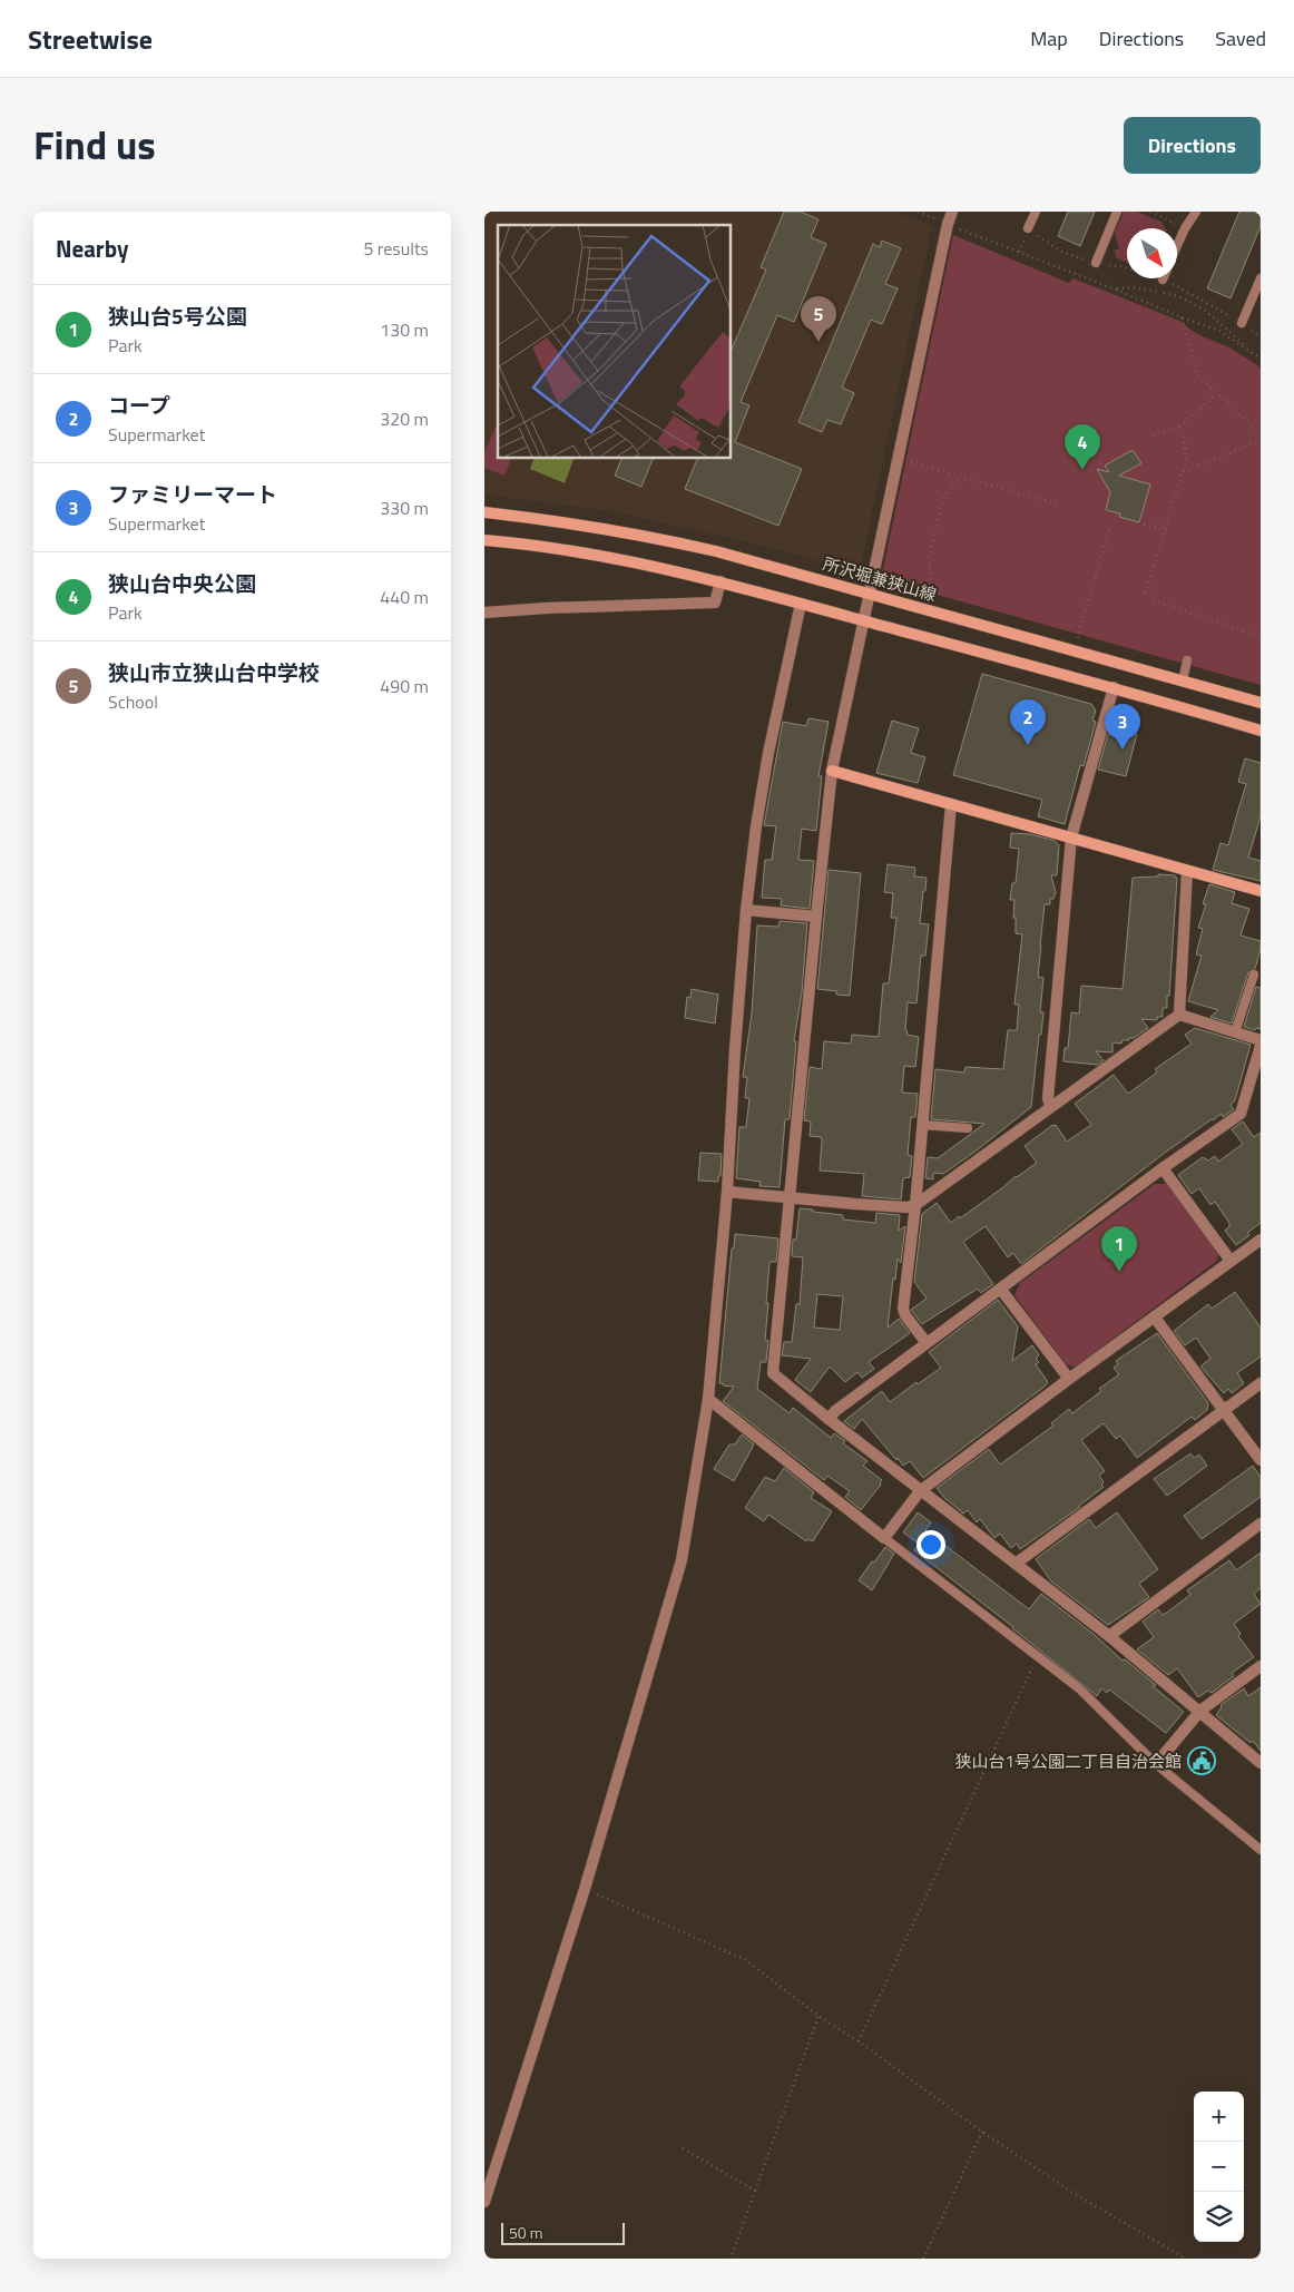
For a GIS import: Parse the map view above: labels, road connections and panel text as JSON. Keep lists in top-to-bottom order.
{
  "streets": {
    "main road": ["所沢堀兼狭山線"]
  },
  "places": {
    "public building": ["狭山台1号公園二丁目自治会館"]
  },
  "scale_bar": "50 m",
  "north": "bottom right",
  "page": {
    "header": "Streetwise",
    "nav": ["Map", "Directions", "Saved"],
    "title": "Find us",
    "buttons": "Directions",
    "heading": ["Nearby", "5 results"],
    "list": [
      {
        "mark": "1",
        "name": "狭山台5号公園",
        "note": "Park",
        "value": "130 m"
      },
      {
        "mark": "2",
        "name": "コープ",
        "note": "Supermarket",
        "value": "320 m"
      },
      {
        "mark": "3",
        "name": "ファミリーマート",
        "note": "Supermarket",
        "value": "330 m"
      },
      {
        "mark": "4",
        "name": "狭山台中央公園",
        "note": "Park",
        "value": "440 m"
      },
      {
        "mark": "5",
        "name": "狭山市立狭山台中学校",
        "note": "School",
        "value": "490 m"
      }
    ],
    "pins": [
      "5",
      "4",
      "2",
      "3",
      "1"
    ],
    "map_buttons": ["+", "−"],
    "scale": "50 m"
  }
}
